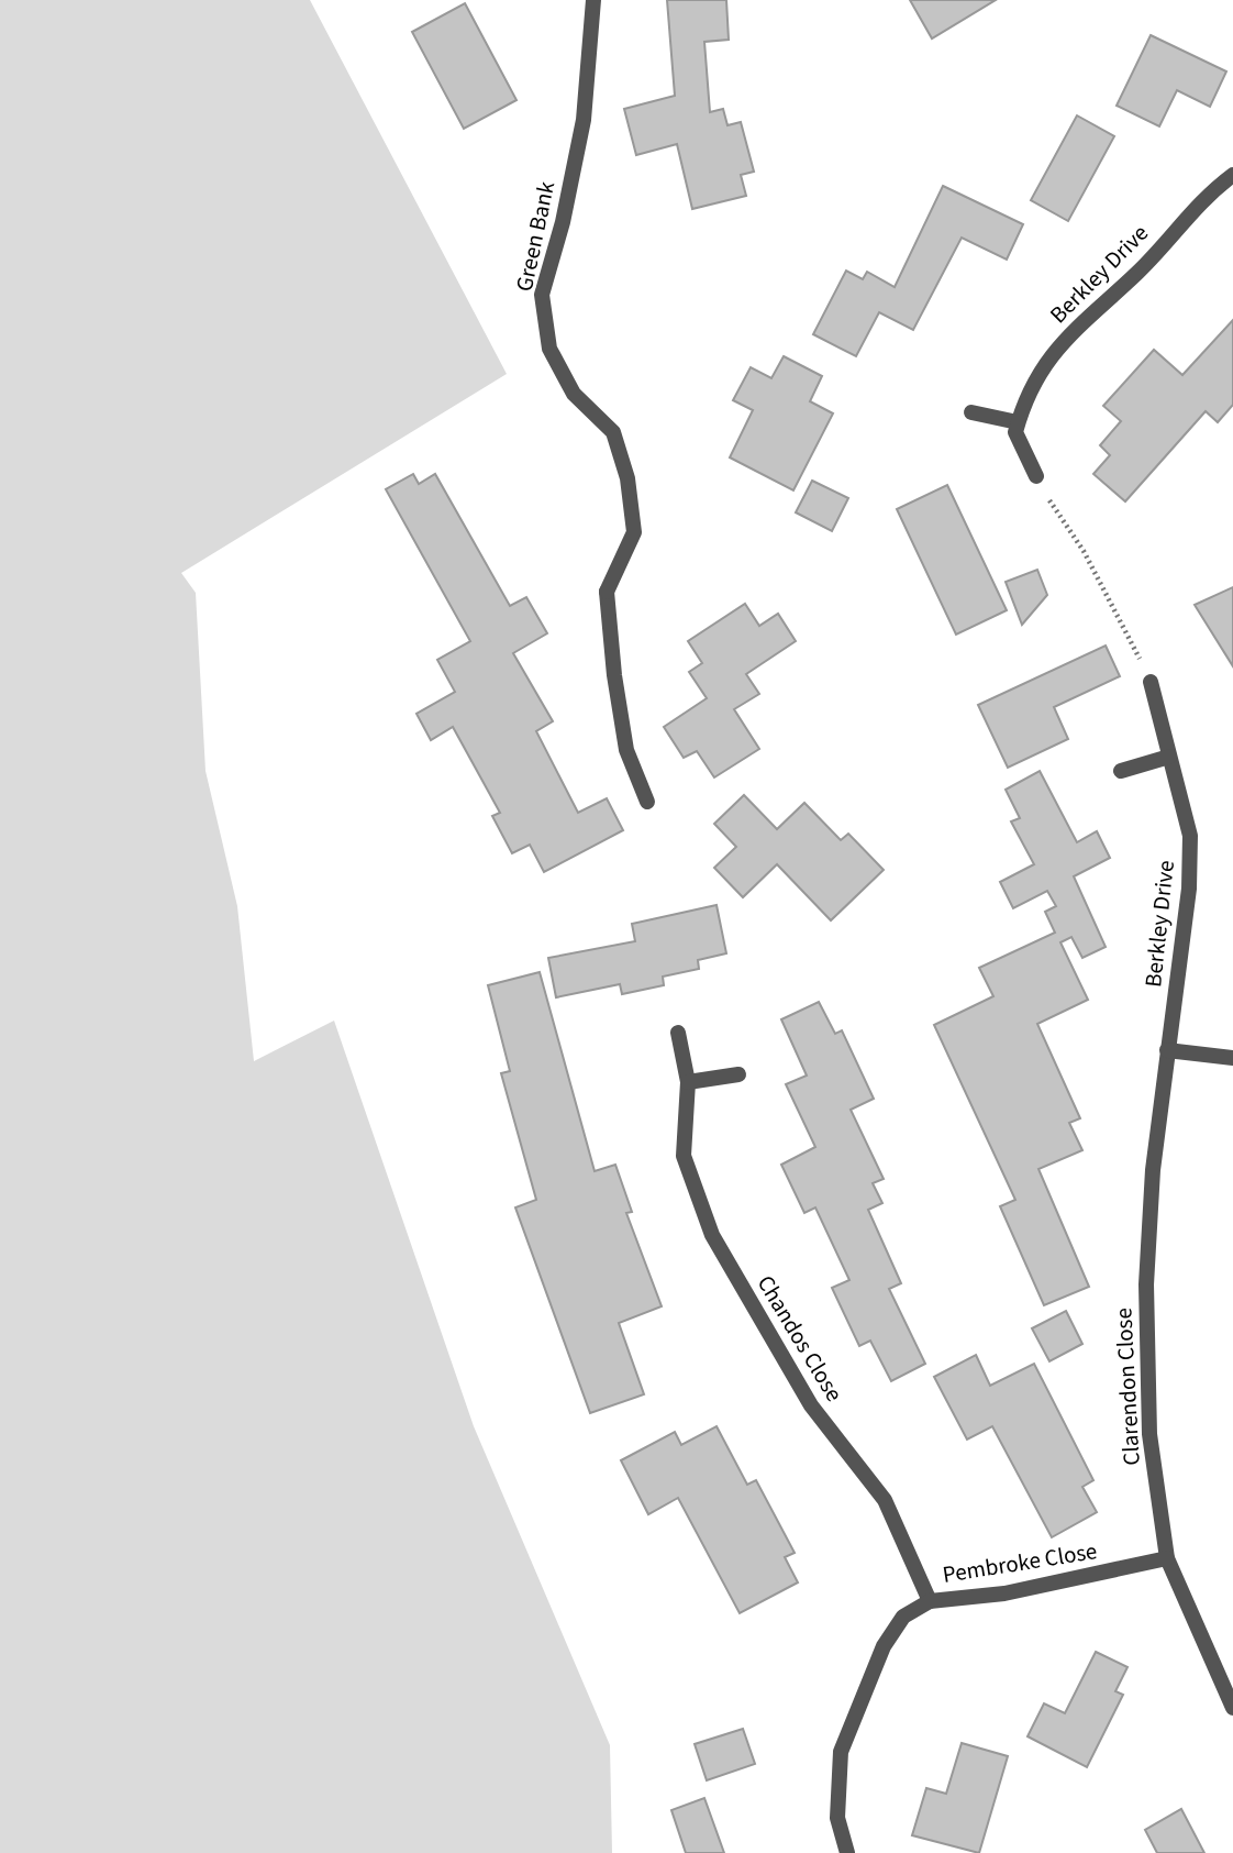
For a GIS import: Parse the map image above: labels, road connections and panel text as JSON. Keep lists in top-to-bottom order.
{
  "streets": {
    "street": [
      "Green Bank",
      "Berkley Drive",
      "Chandos Close",
      "Clarendon Close",
      "Pembroke Close"
    ]
  },
  "crossings": [
    ["Berkley Drive", "Clarendon Close"],
    ["Chandos Close", "Pembroke Close"],
    ["Clarendon Close", "Pembroke Close"]
  ]
}
